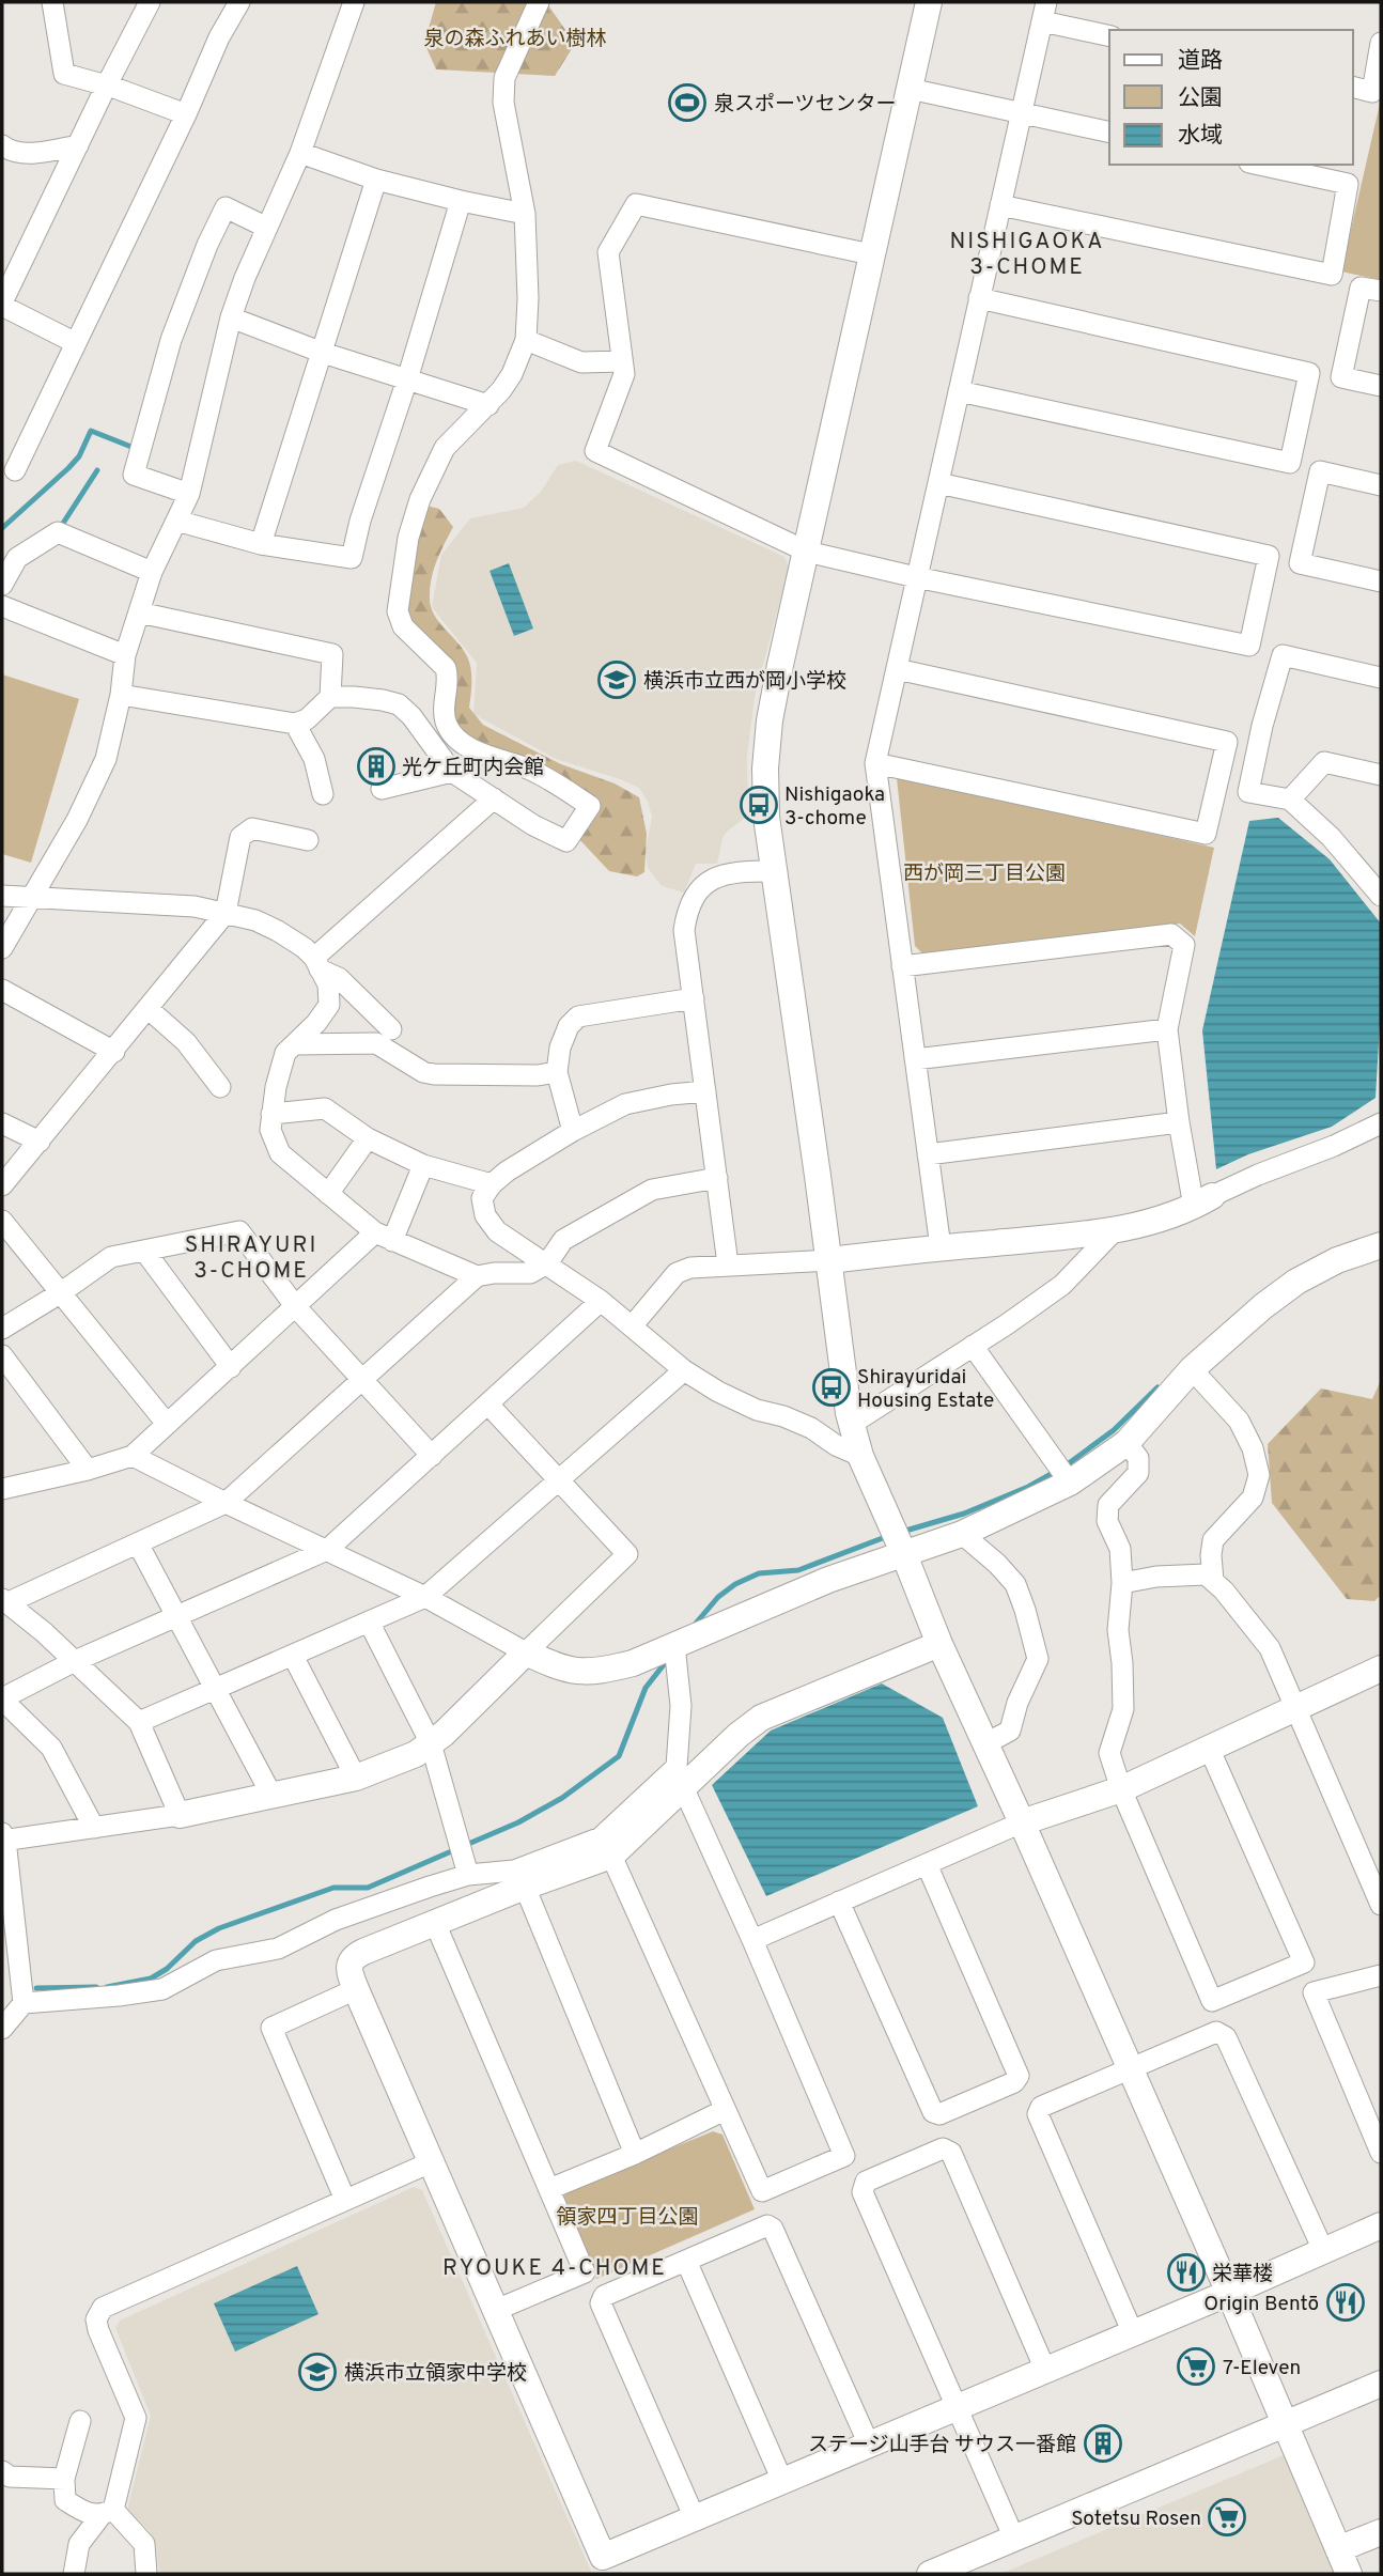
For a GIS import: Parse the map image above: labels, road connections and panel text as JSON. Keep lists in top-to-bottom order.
{
  "districts": ["NISHIGAOKA 3-CHOME", "SHIRAYURI 3-CHOME", "RYOUKE 4-CHOME"],
  "parks": ["泉の森ふれあい樹林", "西が岡三丁目公園", "領家四丁目公園"],
  "places": {
    "sports": ["泉スポーツセンター"],
    "school or university": ["横浜市立西が岡小学校", "横浜市立領家中学校"],
    "building": ["光ケ丘町内会館", "ステージ山手台 サウス一番館"],
    "bus stop": ["Nishigaoka 3-chome", "Shirayuridai Housing Estate"],
    "restaurant": ["栄華楼", "Origin Bentō"],
    "supermarket": ["7-Eleven", "Sotetsu Rosen"]
  },
  "legend": ["道路", "公園", "水域"]
}
